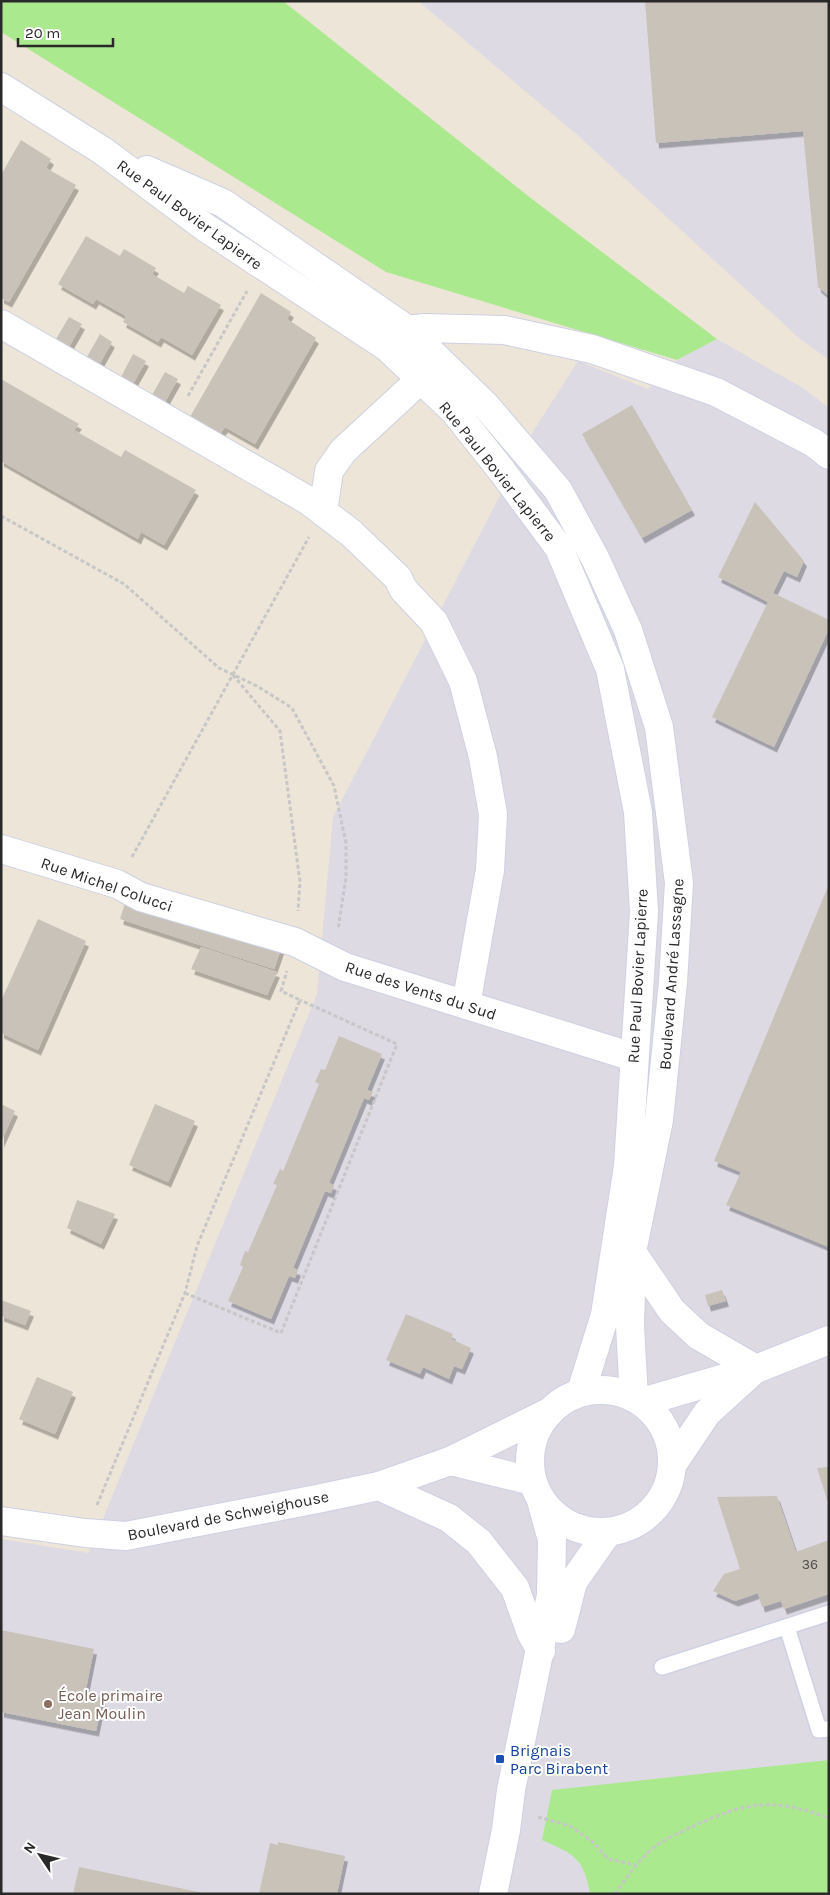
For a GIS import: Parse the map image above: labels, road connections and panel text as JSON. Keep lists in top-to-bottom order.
{
  "streets": {
    "main road": [
      "Rue Paul Bovier Lapierre",
      "Rue Michel Colucci",
      "Boulevard André Lassagne",
      "Rue des Vents du Sud",
      "Boulevard de Schweighouse"
    ]
  },
  "crossings": [
    ["Rue Paul Bovier Lapierre", "Boulevard André Lassagne"],
    ["Rue Paul Bovier Lapierre", "Rue des Vents du Sud"],
    ["Rue Paul Bovier Lapierre", "Boulevard de Schweighouse"],
    ["Rue Michel Colucci", "Rue des Vents du Sud"],
    ["Boulevard André Lassagne", "Boulevard de Schweighouse"]
  ],
  "places": {
    "other": ["École primaire Jean Moulin"],
    "transit": ["Brignais Parc Birabent"]
  },
  "house_numbers": ["36"],
  "scale_bar": "20 m",
  "north": "top left"
}
